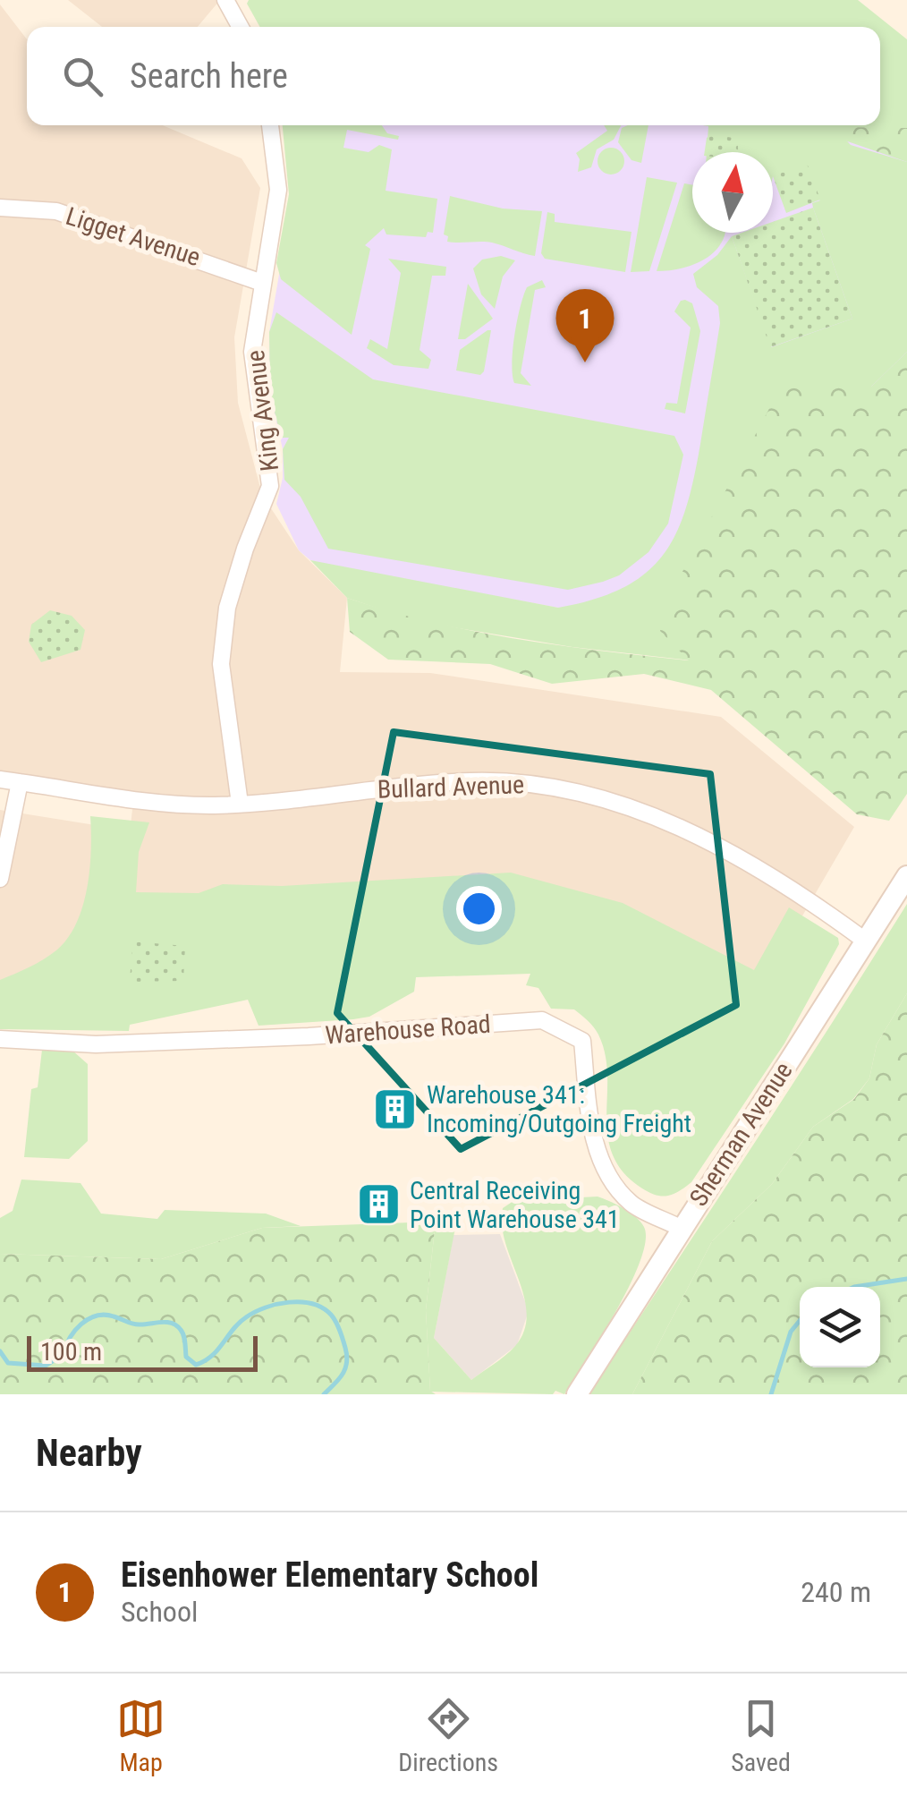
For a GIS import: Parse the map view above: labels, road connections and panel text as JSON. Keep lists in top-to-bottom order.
{
  "streets": {
    "street": [
      "Ligget Avenue",
      "King Avenue",
      "Bullard Avenue",
      "Warehouse Road",
      "Sherman Avenue"
    ]
  },
  "crossings": [
    ["Ligget Avenue", "King Avenue"],
    ["King Avenue", "Bullard Avenue"],
    ["Bullard Avenue", "Sherman Avenue"],
    ["Warehouse Road", "Sherman Avenue"]
  ],
  "places": {
    "building": ["Warehouse 341: Incoming/Outgoing Freight", "Central Receiving Point Warehouse 341"]
  },
  "scale_bar": "100 m",
  "north": "top",
  "page": {
    "search": "Search here",
    "pins": "1",
    "scale": "100 m",
    "heading": "Nearby",
    "list": [
      {
        "mark": "1",
        "name": "Eisenhower Elementary School",
        "note": "School",
        "value": "240 m"
      }
    ],
    "nav": ["Map", "Directions", "Saved"]
  }
}
